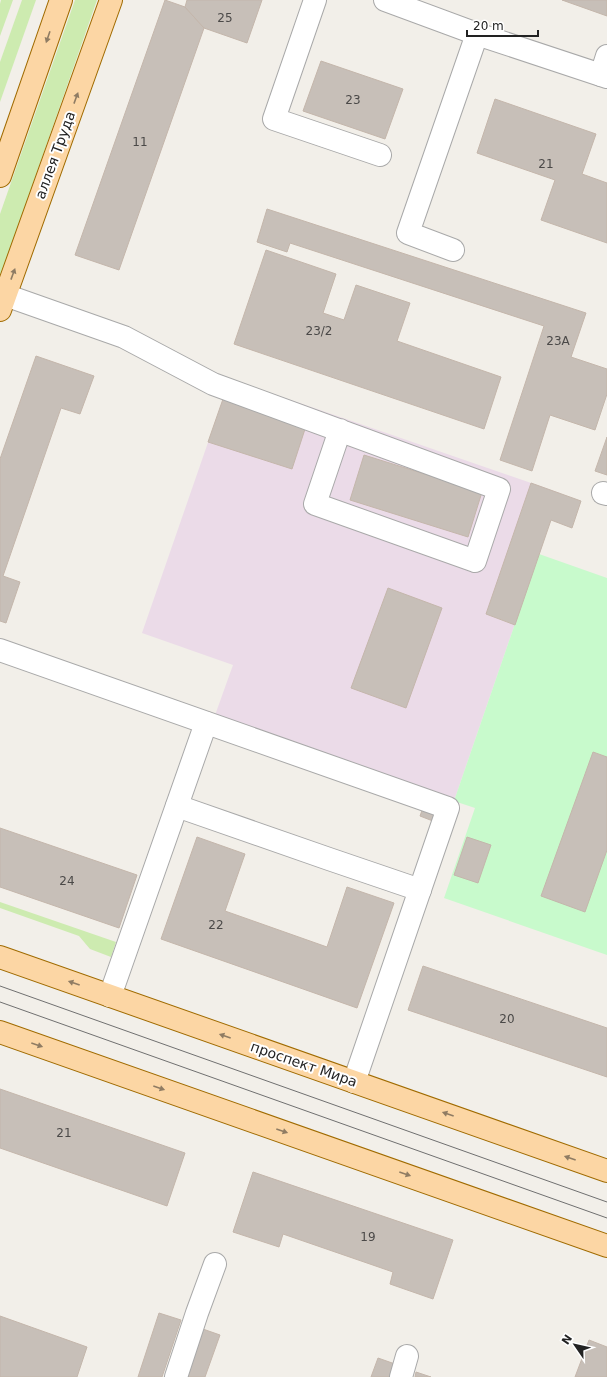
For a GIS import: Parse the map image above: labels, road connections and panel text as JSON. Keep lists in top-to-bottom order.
{
  "streets": {
    "main road": ["аллея Труда", "проспект Мира"]
  },
  "house_numbers": [
    "25",
    "23",
    "11",
    "21",
    "23/2",
    "23А",
    "24",
    "22",
    "20",
    "21",
    "19"
  ],
  "scale_bar": "20 m",
  "north": "top left"
}
